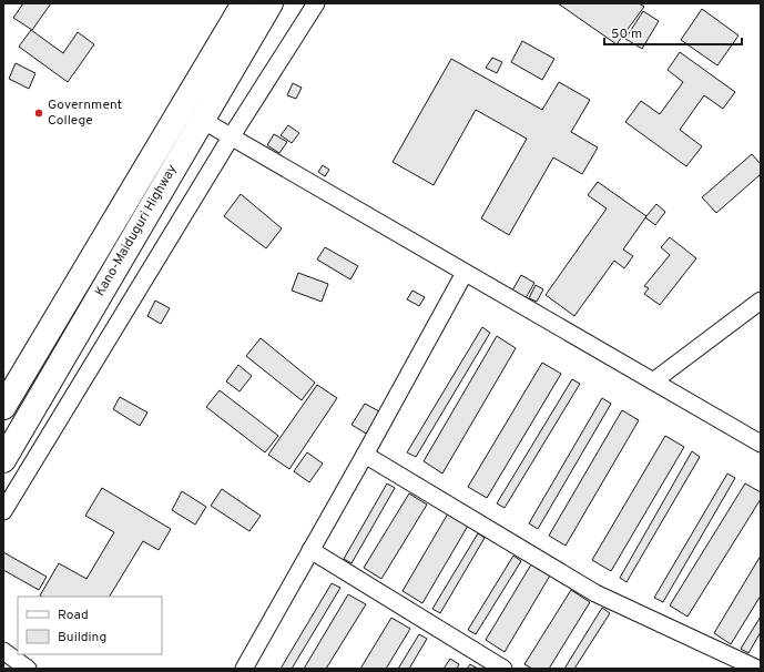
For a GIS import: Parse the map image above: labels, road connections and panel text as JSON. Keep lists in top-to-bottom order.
{
  "streets": {
    "highway": ["Kano-Maiduguri Highway"]
  },
  "places": ["Government College"],
  "legend": ["Road", "Building"],
  "scale_bar": "50 m"
}
